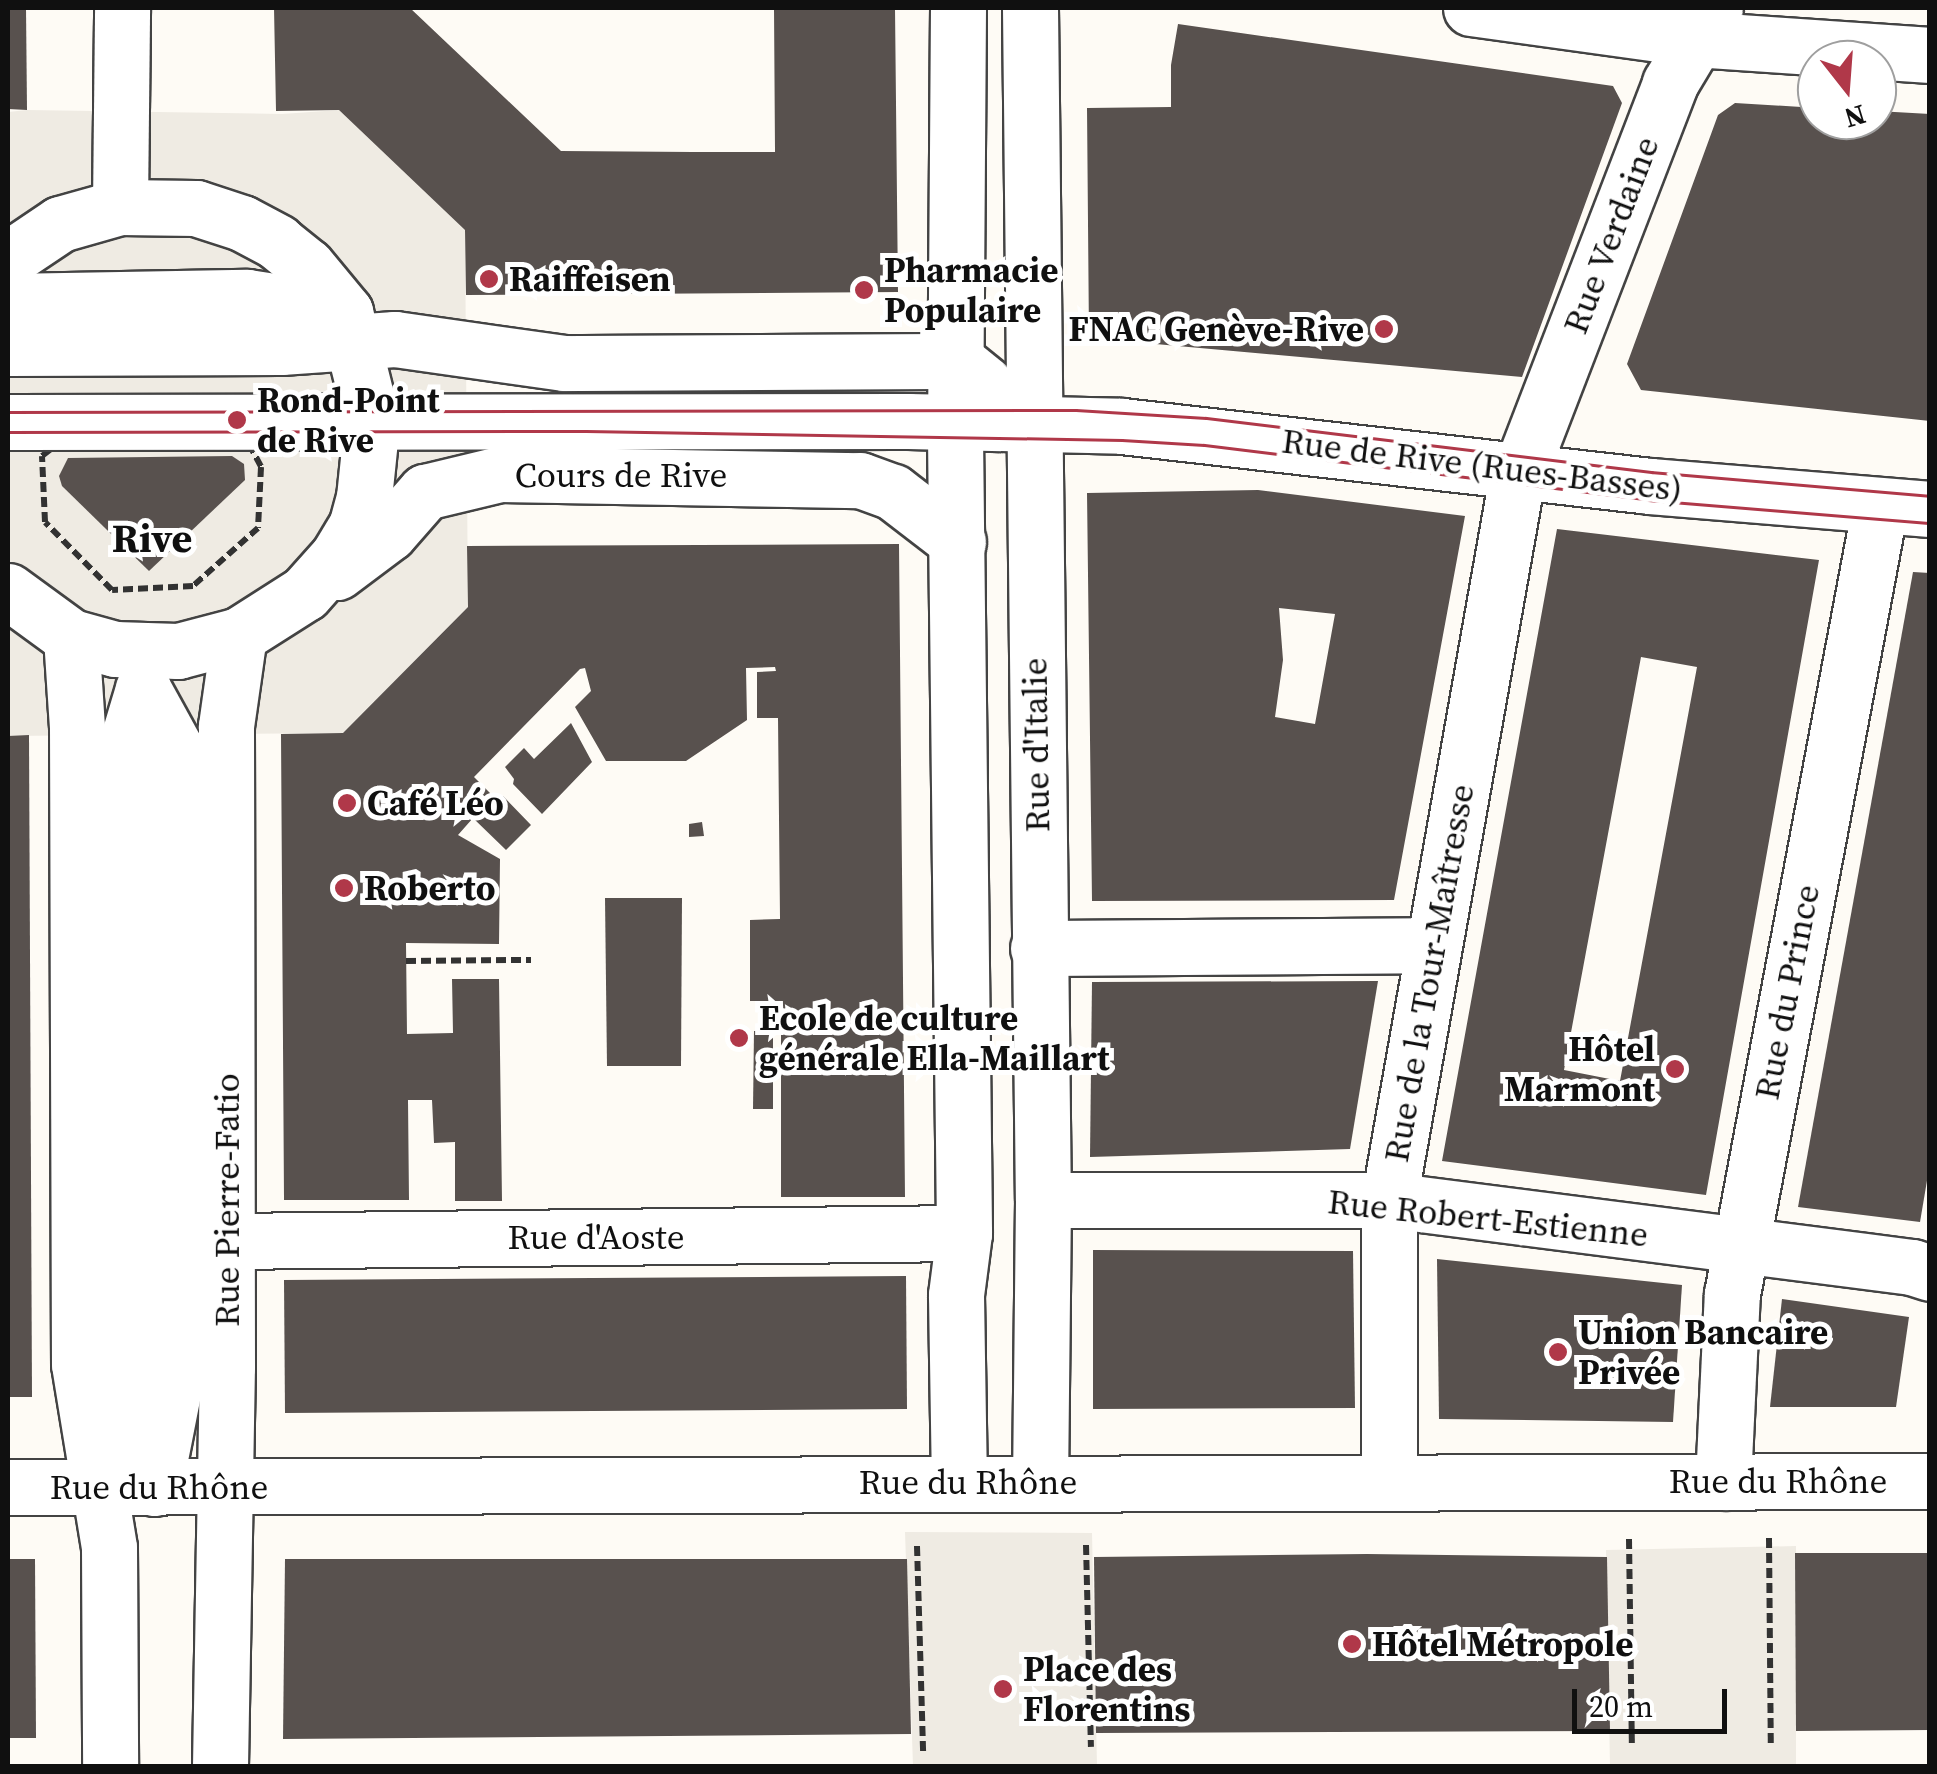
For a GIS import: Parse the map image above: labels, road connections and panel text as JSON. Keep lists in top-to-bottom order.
{
  "streets": {
    "street": [
      "Rue Verdaine",
      "Rue de Rive (Rues-Basses)",
      "Cours de Rive",
      "Rue d'Italie",
      "Rue de la Tour-Maîtresse",
      "Rue du Prince",
      "Rue Pierre-Fatio",
      "Rue Robert-Estienne",
      "Rue d'Aoste",
      "Rue du Rhône"
    ]
  },
  "crossings": [
    ["Rue Verdaine", "Rue de Rive (Rues-Basses)"],
    ["Rue Verdaine", "Rue de la Tour-Maîtresse"],
    ["Rue de Rive (Rues-Basses)", "Rue d'Italie"],
    ["Rue de Rive (Rues-Basses)", "Rue de la Tour-Maîtresse"],
    ["Rue de Rive (Rues-Basses)", "Rue du Prince"],
    ["Rue d'Italie", "Rue Robert-Estienne"],
    ["Rue d'Italie", "Rue du Rhône"],
    ["Rue de la Tour-Maîtresse", "Rue Robert-Estienne"],
    ["Rue de la Tour-Maîtresse", "Rue du Rhône"],
    ["Rue du Prince", "Rue Robert-Estienne"],
    ["Rue du Prince", "Rue du Rhône"],
    ["Rue Pierre-Fatio", "Rue d'Aoste"],
    ["Rue Pierre-Fatio", "Rue du Rhône"]
  ],
  "districts": ["Rive"],
  "places": [
    "Raiffeisen",
    "Pharmacie Populaire",
    "FNAC Genève-Rive",
    "Rond-Point de Rive",
    "Café Léo",
    "Roberto",
    "Ecole de culture générale Ella-Maillart",
    "Hôtel Marmont",
    "Union Bancaire Privée",
    "Hôtel Métropole",
    "Place des Florentins"
  ],
  "scale_bar": "20 m",
  "north": "bottom"
}
